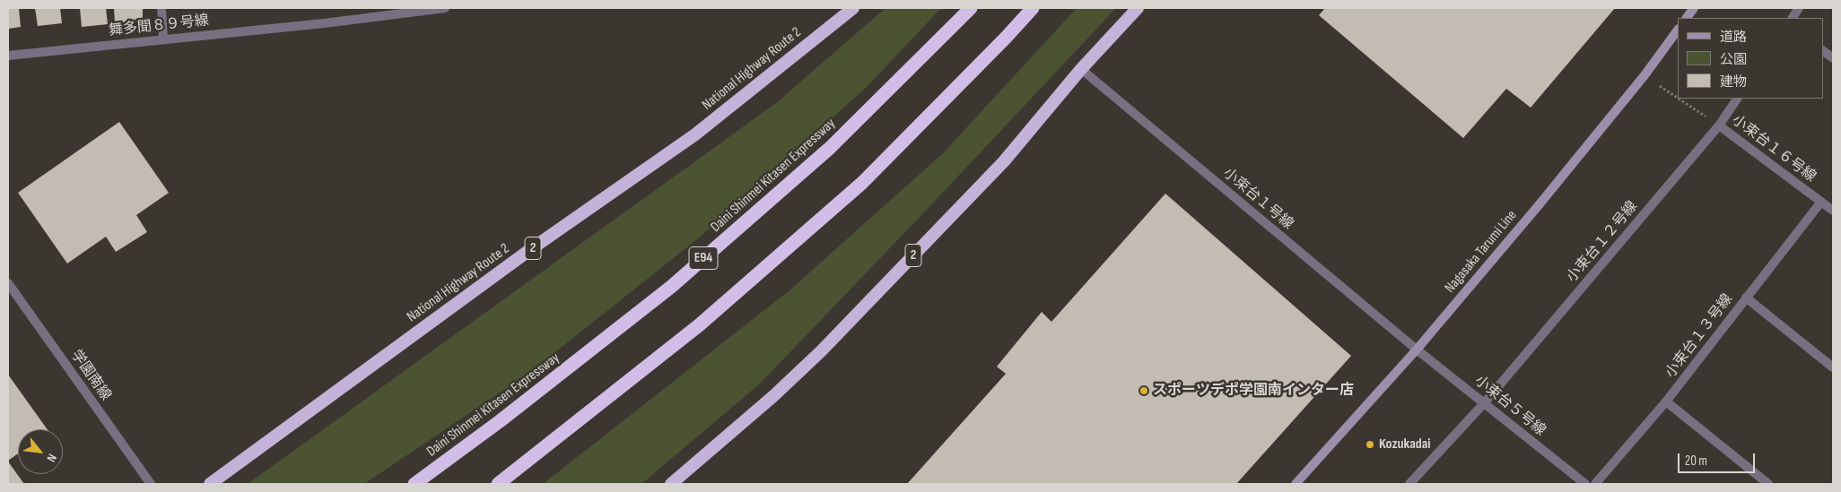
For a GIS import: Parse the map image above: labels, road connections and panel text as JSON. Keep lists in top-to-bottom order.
{
  "streets": {
    "highway": [
      "National Highway Route 2",
      "Daini Shinmei Kitasen Expressway",
      "2",
      "E94"
    ],
    "main road": ["Nagasaka Tarumi Line"],
    "street": [
      "舞多聞８９号線",
      "小束台１６号線",
      "小束台１号線",
      "小束台１２号線",
      "小束台１３号線",
      "学園南線",
      "小束台５号線"
    ]
  },
  "crossings": [
    ["小束台１６号線", "小束台１２号線"],
    ["小束台１６号線", "小束台１３号線"],
    ["小束台１号線", "2"],
    ["小束台１号線", "Nagasaka Tarumi Line"],
    ["小束台１号線", "小束台５号線"],
    ["小束台１２号線", "小束台５号線"],
    ["Nagasaka Tarumi Line", "小束台５号線"]
  ],
  "places": ["スポーツデポ学園南インター店", "Kozukadai"],
  "legend": ["道路", "公園", "建物"],
  "scale_bar": "20 m",
  "north": "bottom right"
}
